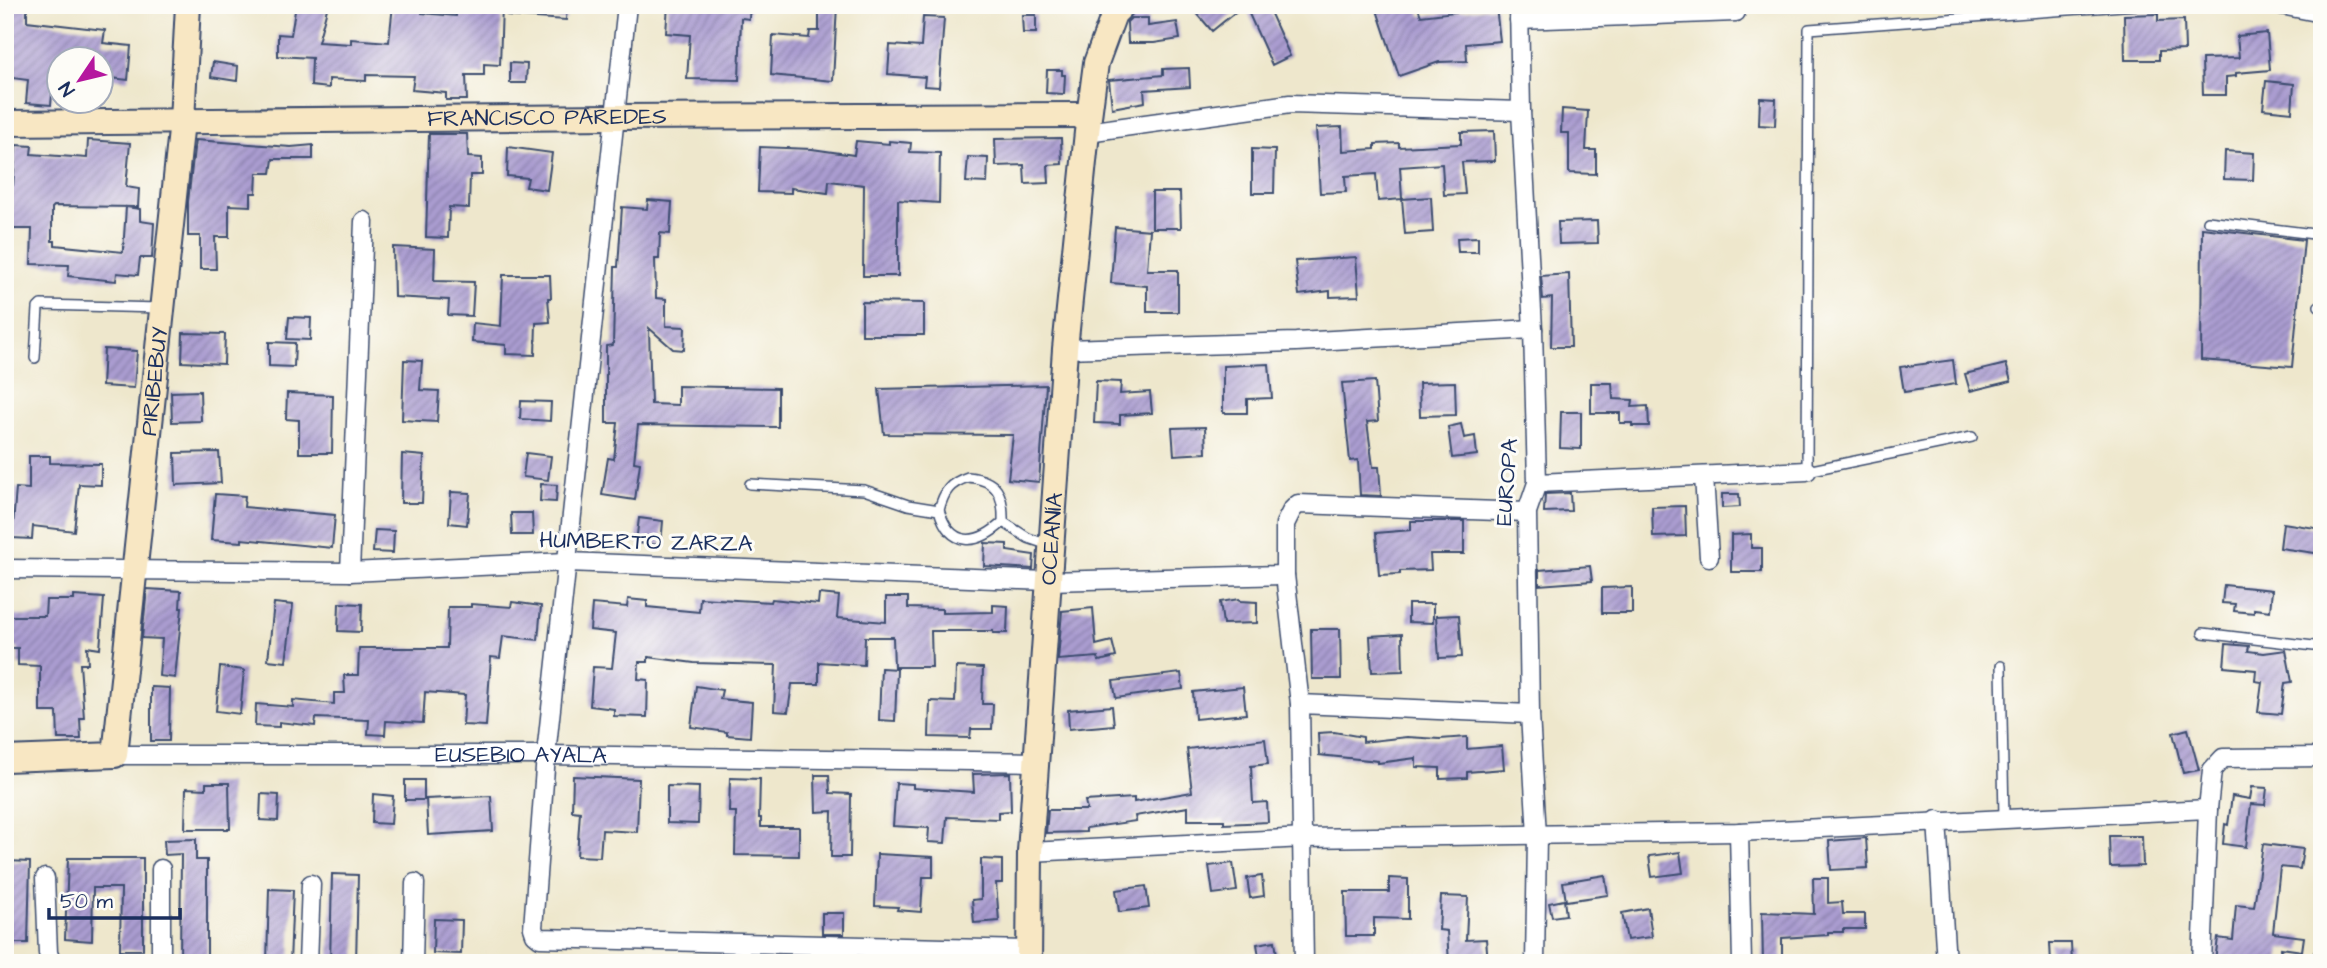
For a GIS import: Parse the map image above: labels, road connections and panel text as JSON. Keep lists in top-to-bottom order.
{
  "streets": {
    "street": [
      "FRANCISCO PAREDES",
      "PIRIBEBUY",
      "EUROPA",
      "OCEANÍA",
      "HUMBERTO ZARZA",
      "EUSEBIO AYALA"
    ]
  },
  "crossings": [
    ["FRANCISCO PAREDES", "PIRIBEBUY"],
    ["FRANCISCO PAREDES", "OCEANÍA"],
    ["PIRIBEBUY", "HUMBERTO ZARZA"],
    ["PIRIBEBUY", "EUSEBIO AYALA"],
    ["OCEANÍA", "HUMBERTO ZARZA"],
    ["OCEANÍA", "EUSEBIO AYALA"]
  ],
  "scale_bar": "50 m",
  "north": "bottom left"
}
